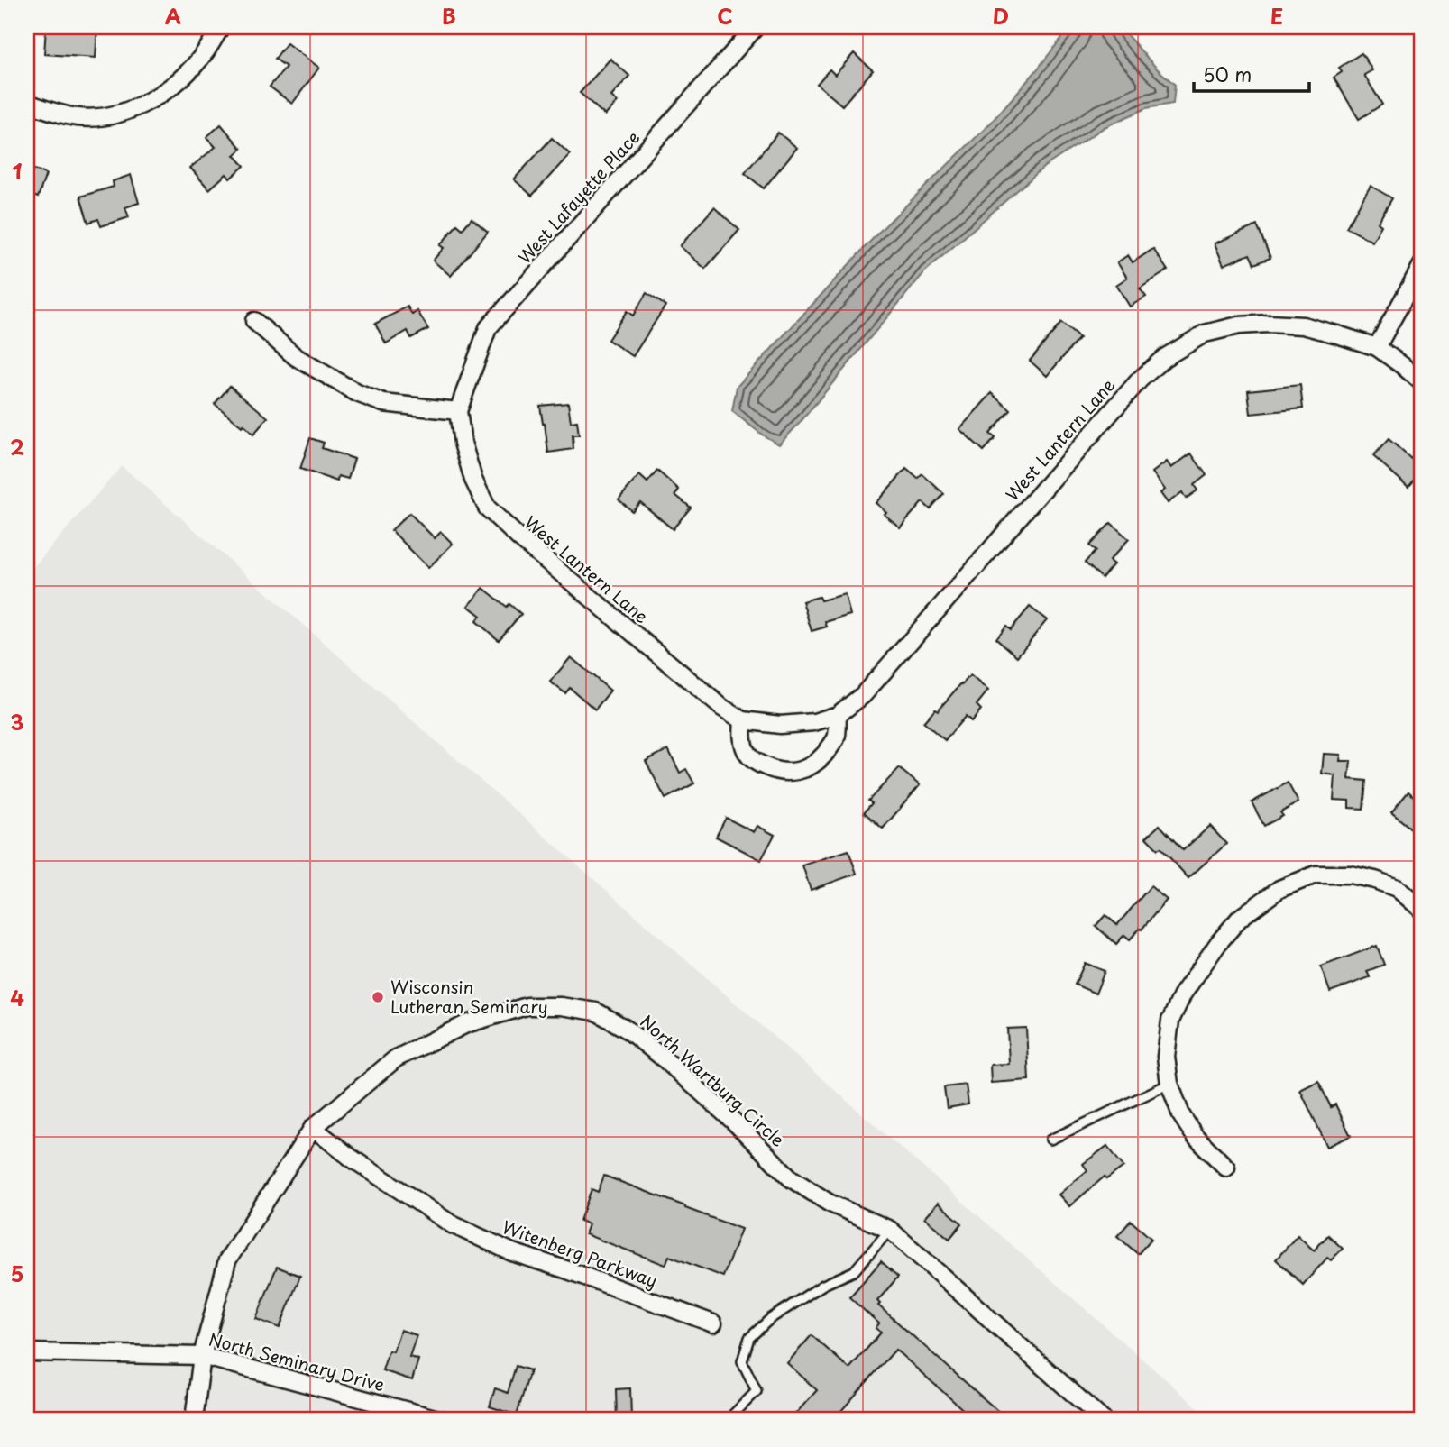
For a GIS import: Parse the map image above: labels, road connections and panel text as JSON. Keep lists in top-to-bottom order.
{
  "streets": {
    "street": [
      "West Lafayette Place",
      "West Lantern Lane",
      "North Wartburg Circle",
      "Witenberg Parkway",
      "North Seminary Drive"
    ]
  },
  "crossings": [
    ["West Lafayette Place", "West Lantern Lane"],
    ["North Wartburg Circle", "Witenberg Parkway"],
    ["North Wartburg Circle", "North Seminary Drive"]
  ],
  "places": ["Wisconsin Lutheran Seminary"],
  "scale_bar": "50 m",
  "grid": {
    "columns": [
      "A",
      "B",
      "C",
      "D",
      "E"
    ],
    "rows": [
      "1",
      "2",
      "3",
      "4",
      "5"
    ]
  }
}
